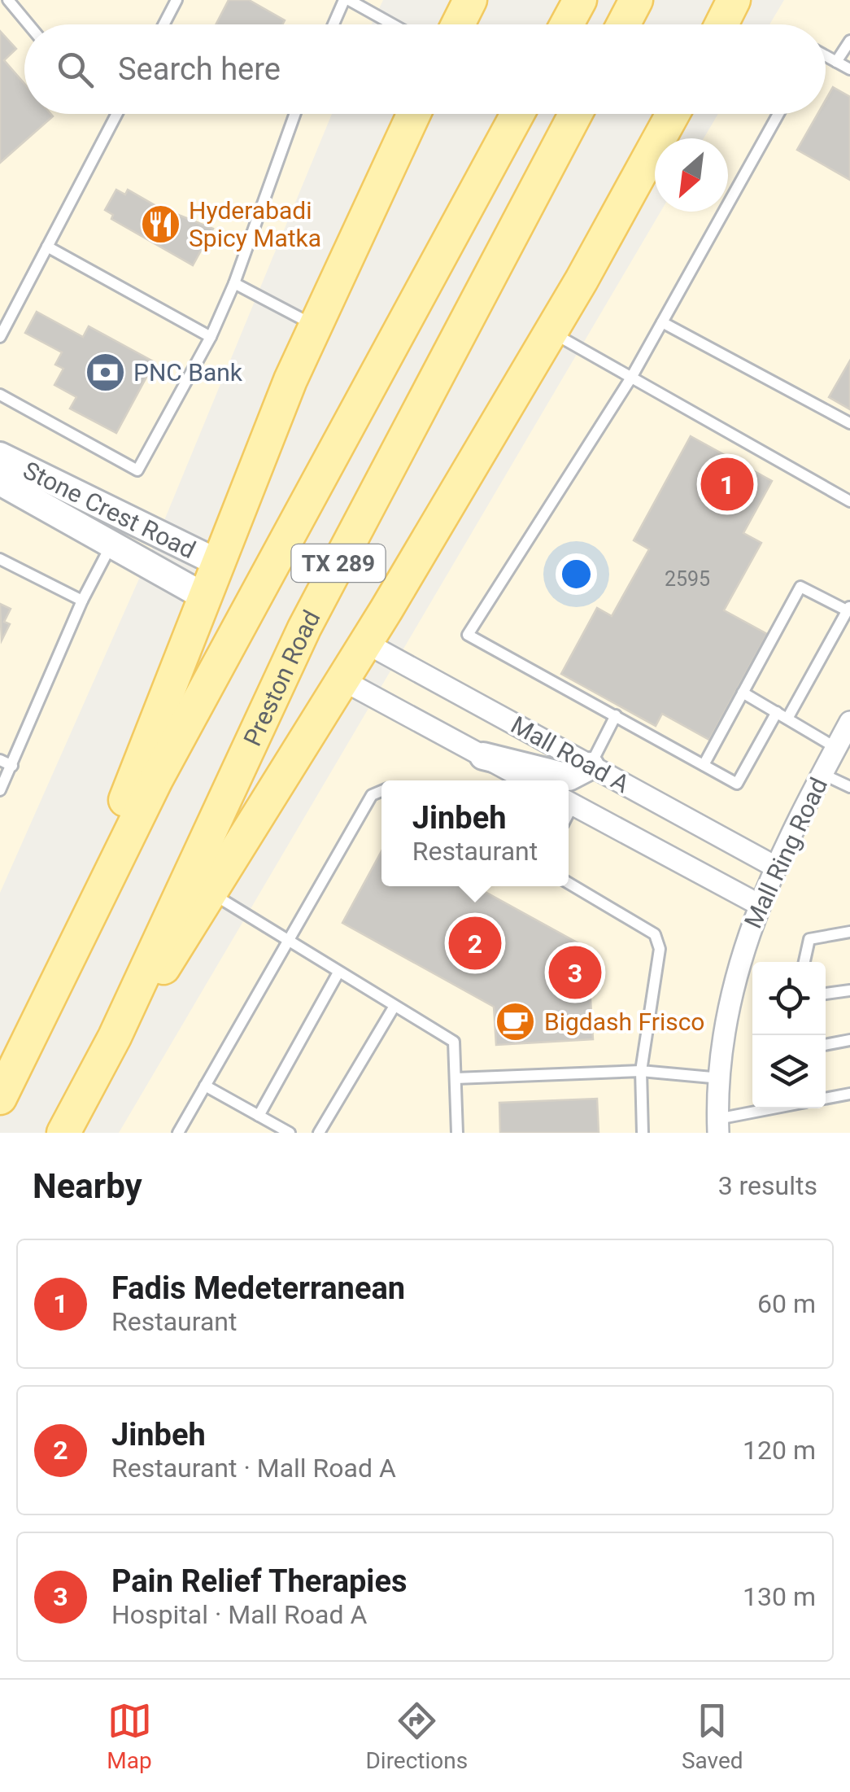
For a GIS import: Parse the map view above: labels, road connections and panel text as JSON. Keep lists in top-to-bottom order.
{
  "streets": {
    "main road": ["TX 289", "Preston Road"],
    "street": ["Stone Crest Road", "Mall Road A", "Mall Ring Road"]
  },
  "crossings": [
    ["Mall Road A", "Mall Ring Road"]
  ],
  "places": {
    "restaurant": ["Hyderabadi Spicy Matka"],
    "bank": ["PNC Bank"],
    "cafe": ["Bigdash Frisco"]
  },
  "house_numbers": ["2595"],
  "north": "bottom left",
  "page": {
    "search": "Search here",
    "pins": ["1", "2", "3"],
    "popup": ["Jinbeh", "Restaurant"],
    "heading": ["Nearby", "3 results"],
    "list": [
      {
        "mark": "1",
        "name": "Fadis Medeterranean",
        "note": "Restaurant",
        "value": "60 m"
      },
      {
        "mark": "2",
        "name": "Jinbeh",
        "note": "Restaurant · Mall Road A",
        "value": "120 m"
      },
      {
        "mark": "3",
        "name": "Pain Relief Therapies",
        "note": "Hospital · Mall Road A",
        "value": "130 m"
      }
    ],
    "nav": ["Map", "Directions", "Saved"]
  }
}
